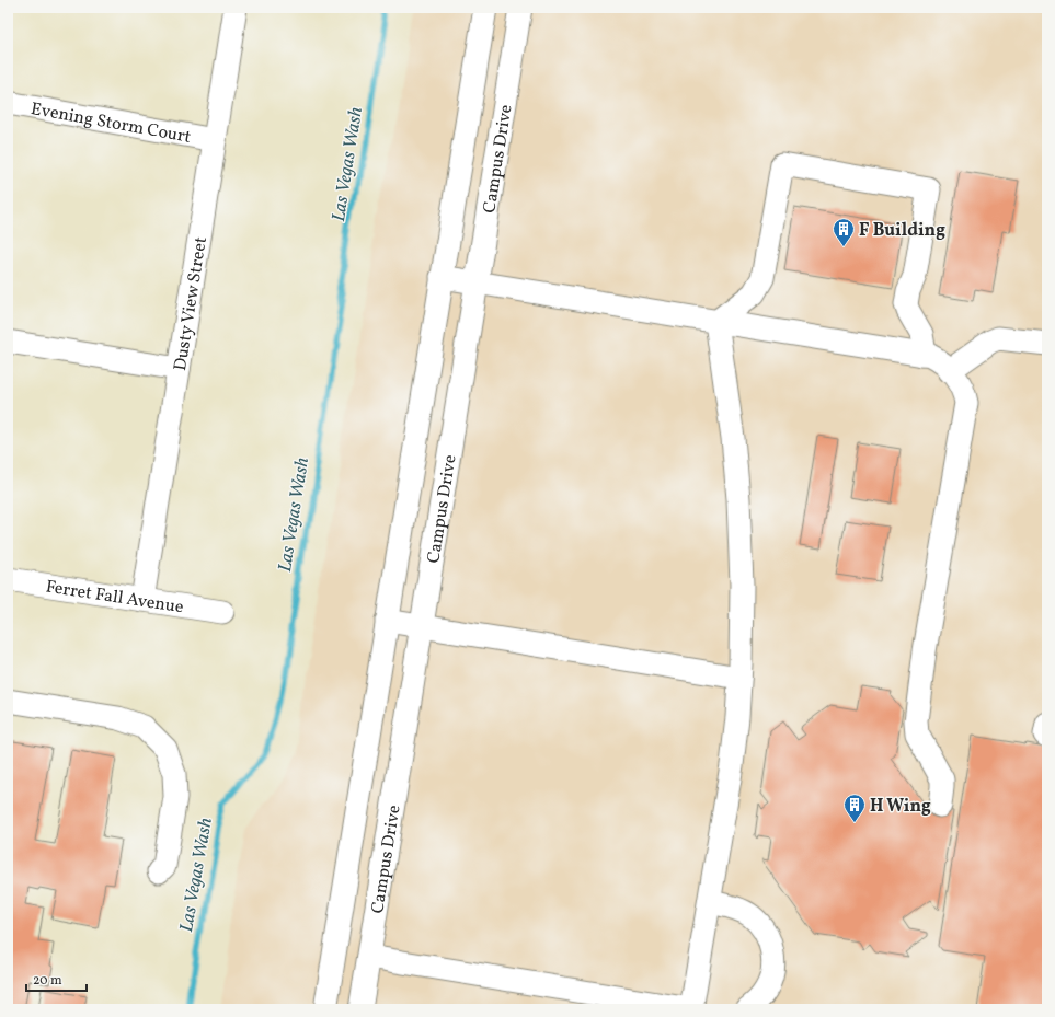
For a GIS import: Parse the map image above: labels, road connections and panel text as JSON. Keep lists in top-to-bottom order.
{
  "streets": {
    "street": [
      "Evening Storm Court",
      "Campus Drive",
      "Dusty View Street",
      "Ferret Fall Avenue"
    ]
  },
  "crossings": [
    ["Evening Storm Court", "Dusty View Street"],
    ["Dusty View Street", "Ferret Fall Avenue"]
  ],
  "water": ["Las Vegas Wash"],
  "places": {
    "building": ["F Building", "H Wing"]
  },
  "scale_bar": "20 m"
}
